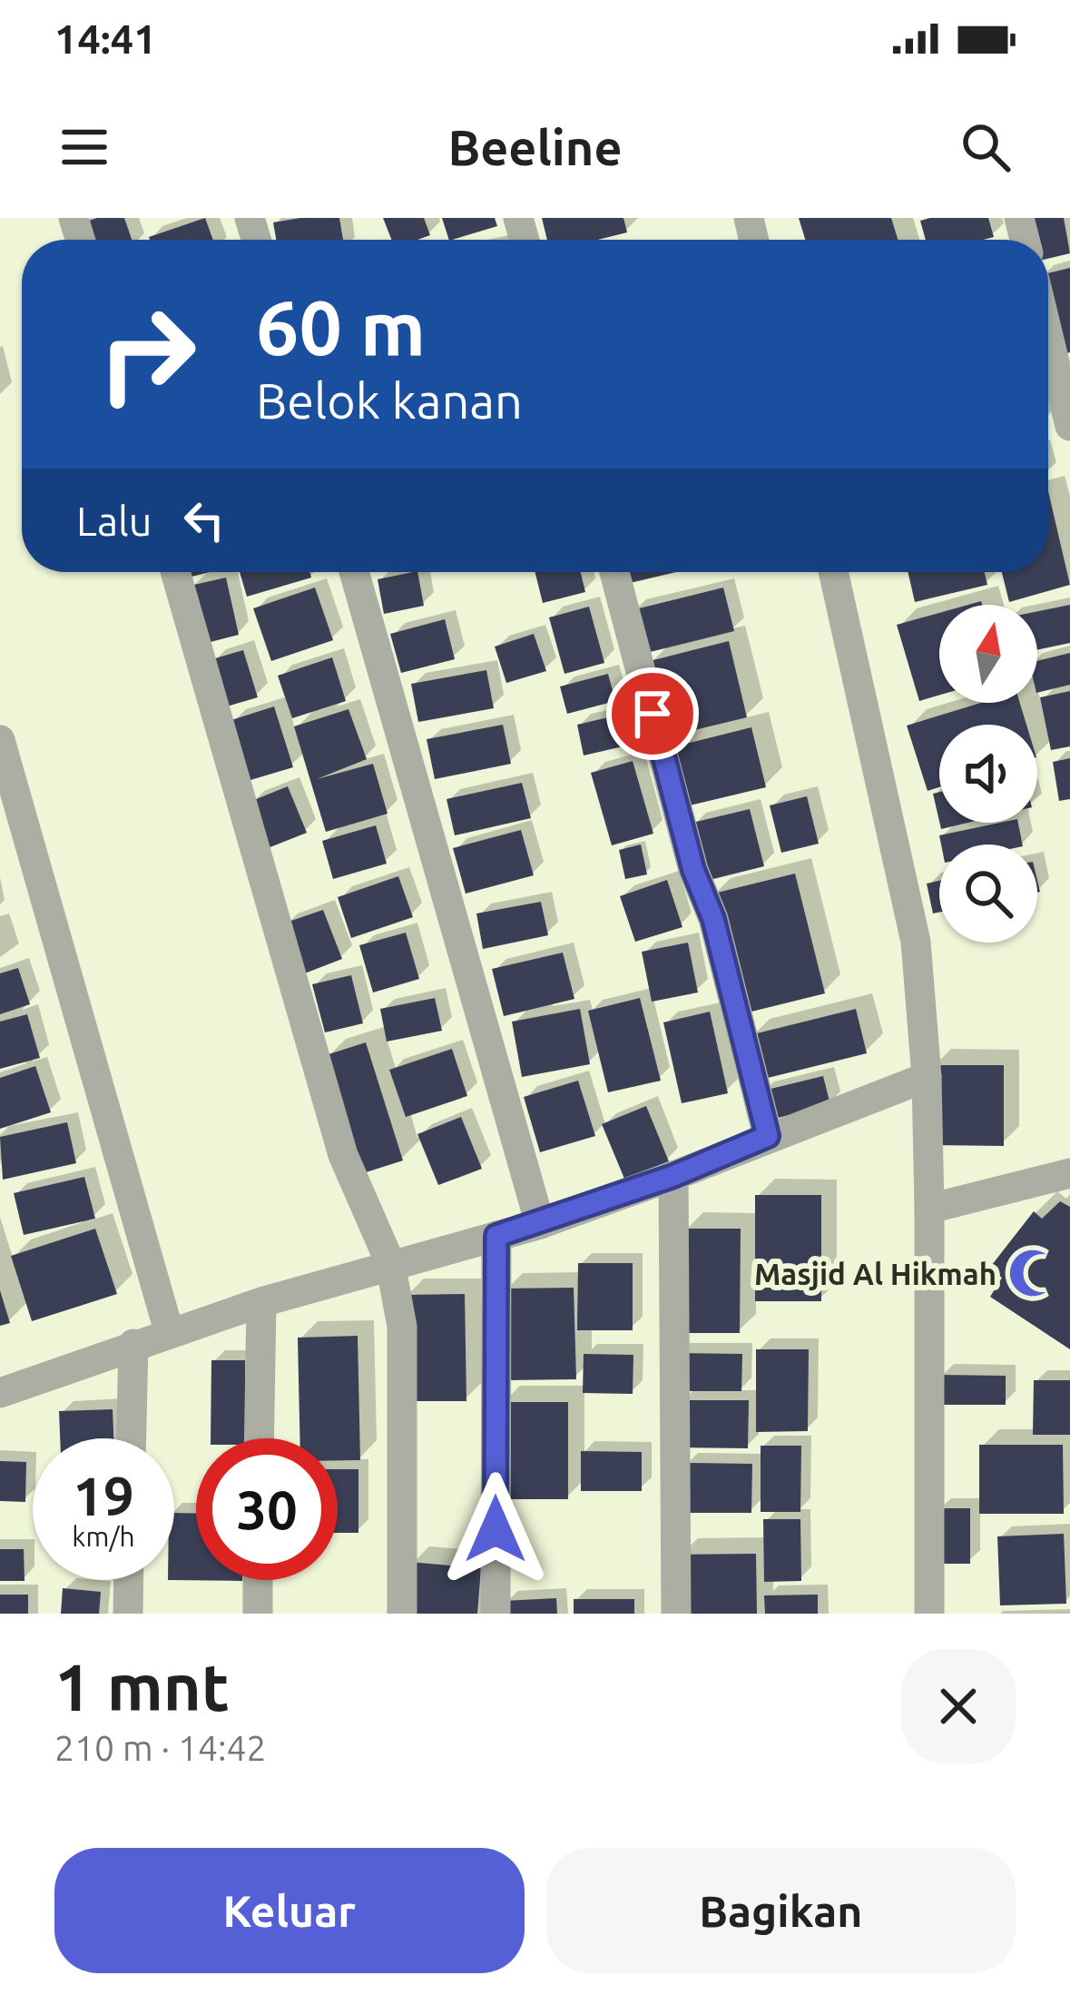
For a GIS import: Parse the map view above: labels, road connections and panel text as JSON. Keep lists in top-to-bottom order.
{
  "places": {
    "mosque": ["Masjid Al Hikmah"]
  },
  "north": "top",
  "page": {
    "status": "14:41",
    "header": "Beeline",
    "turn": ["60 m", "Belok kanan"],
    "then": "Lalu",
    "speed": "19 km/h",
    "limit": "30",
    "heading": ["1 mnt", "210 m · 14:42"],
    "buttons": ["Keluar", "Bagikan"]
  }
}
